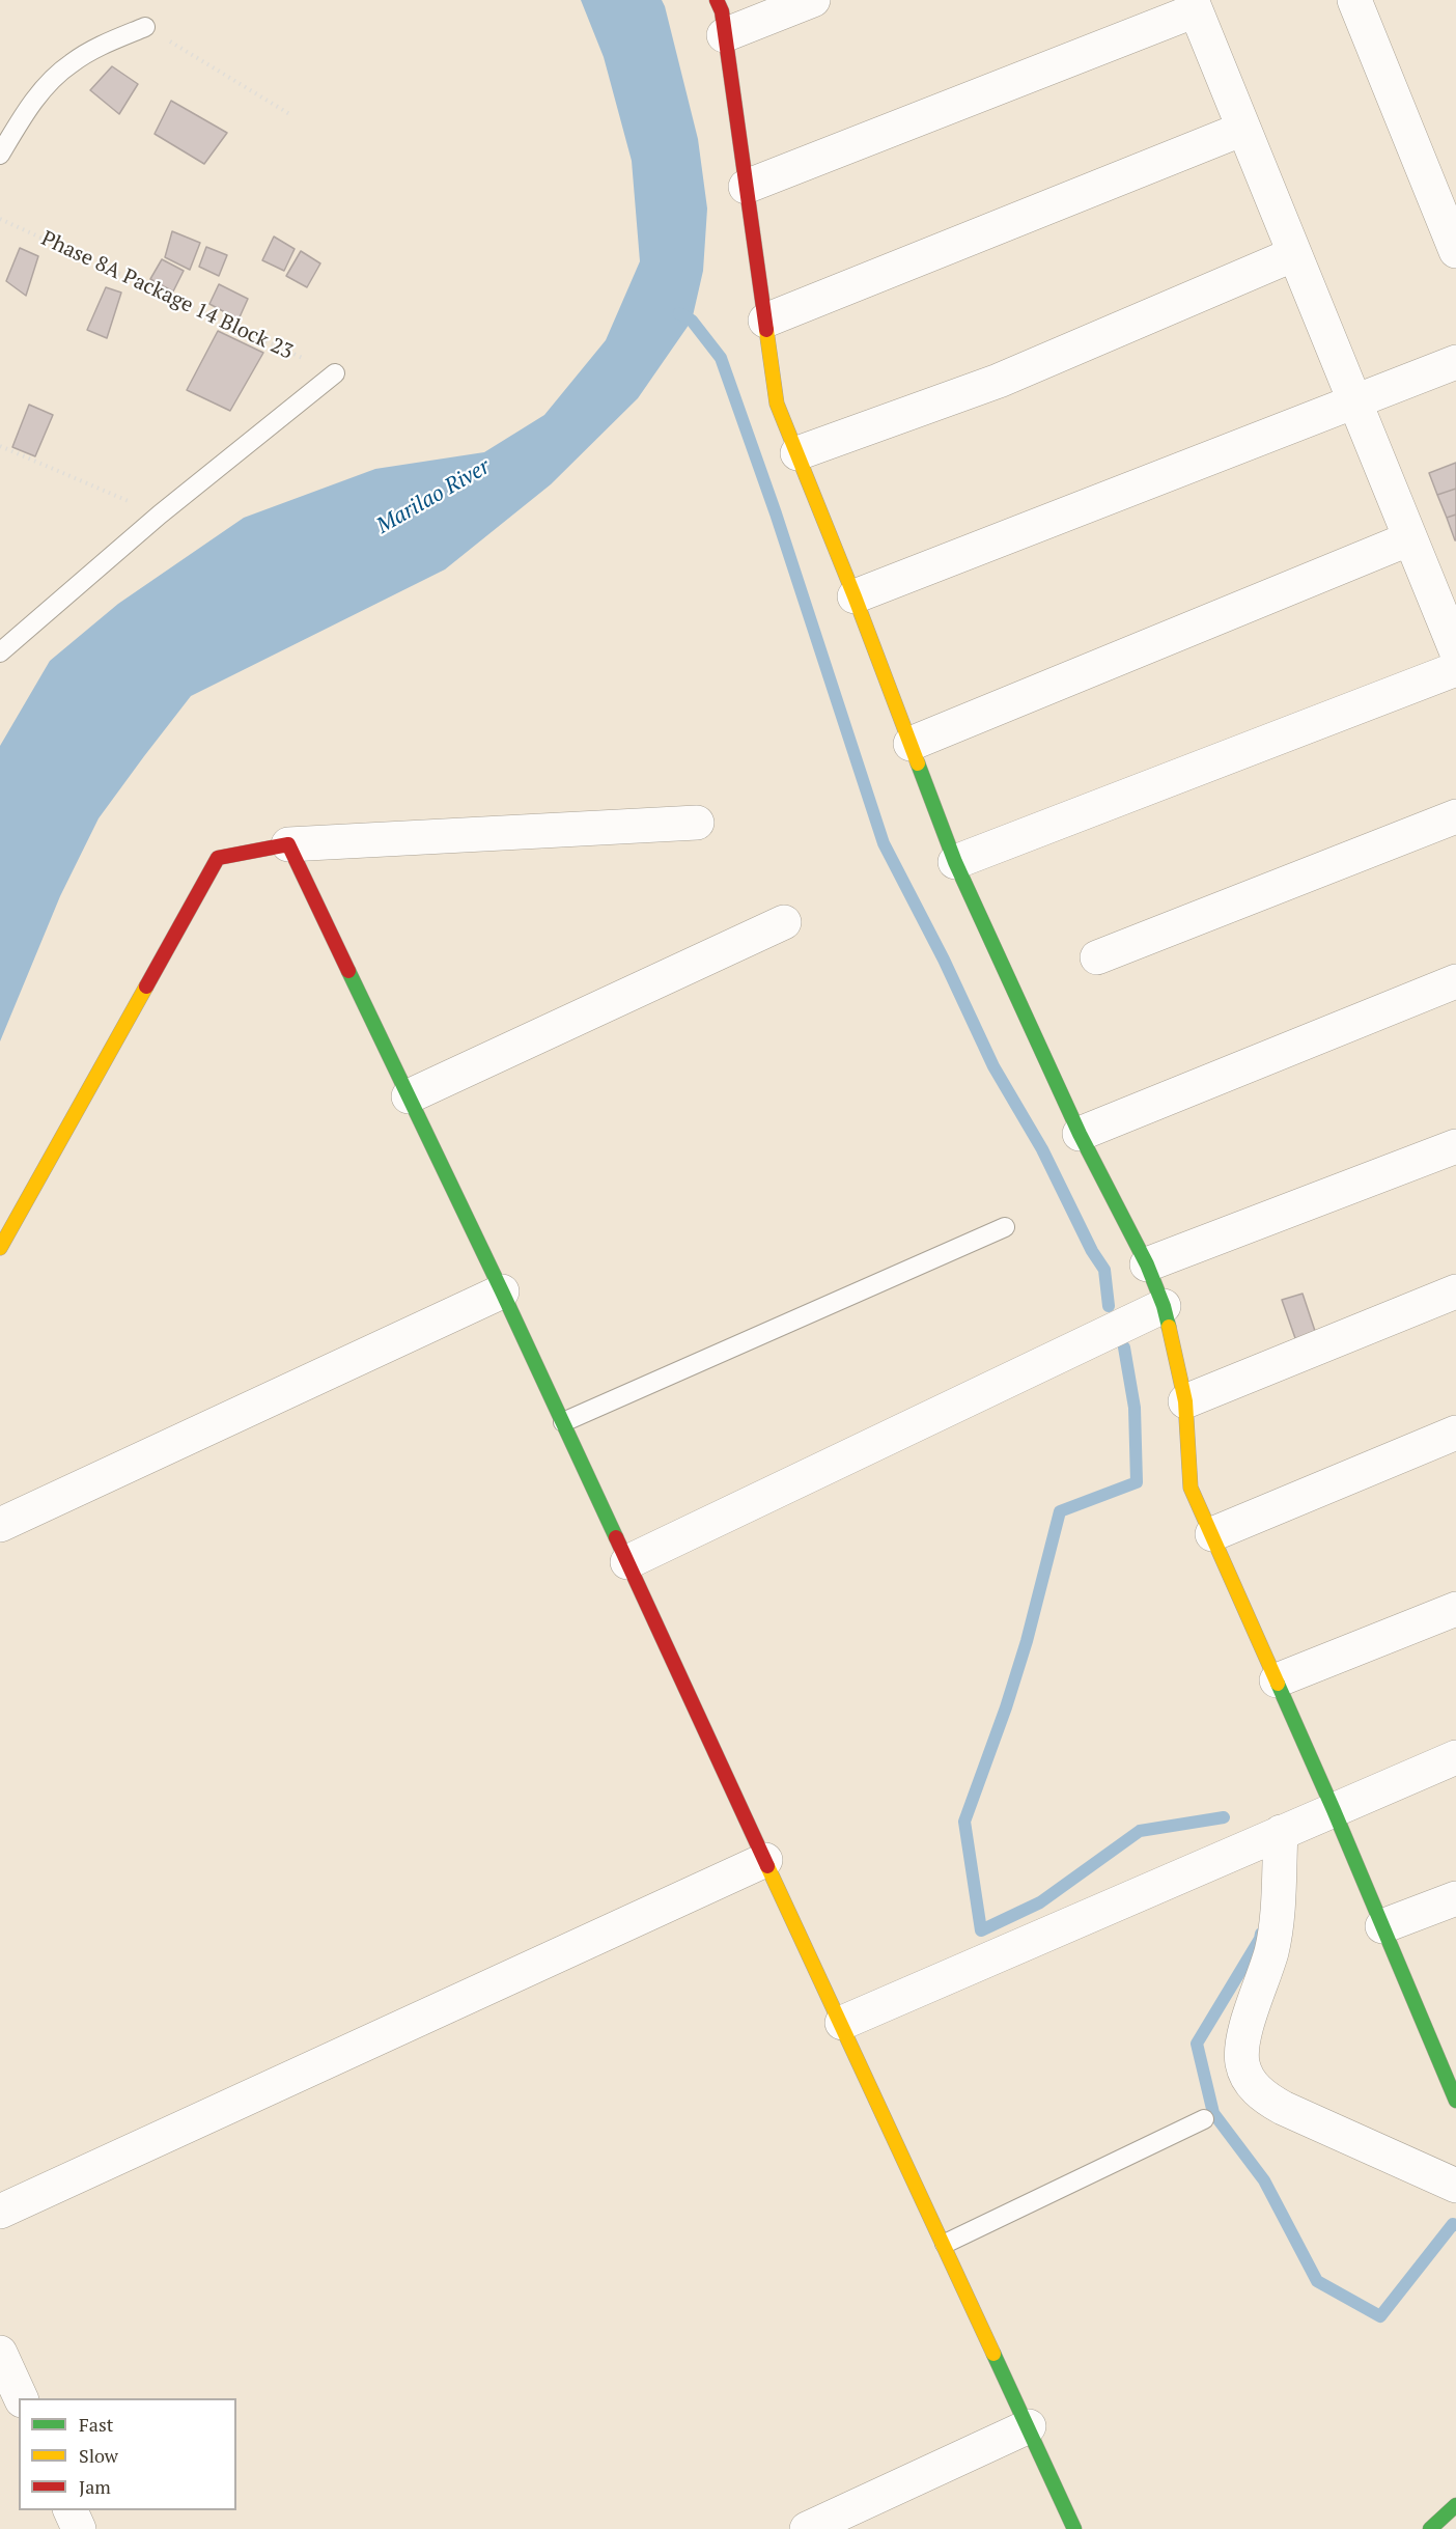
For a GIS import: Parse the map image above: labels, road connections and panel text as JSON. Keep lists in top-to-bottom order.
{
  "streets": {
    "path": ["Phase 8A Package 14 Block 23"]
  },
  "water": ["Marilao River"],
  "legend": ["Fast", "Slow", "Jam"]
}
